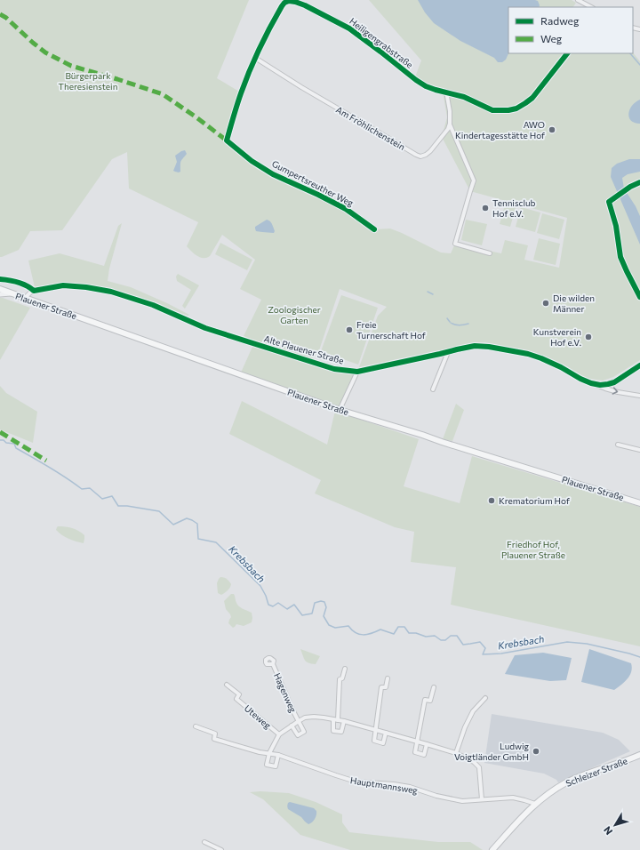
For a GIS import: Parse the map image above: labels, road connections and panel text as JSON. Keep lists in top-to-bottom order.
{
  "streets": {
    "main road": ["Plauener Straße", "Schleizer Straße"],
    "street": [
      "Heiligengrabstraße",
      "Am Fröhlichenstein",
      "Gumpertsreuther Weg",
      "Alte Plauener Straße",
      "Hagenweg",
      "Uteweg",
      "Hauptmannsweg"
    ]
  },
  "crossings": [
    ["Heiligengrabstraße", "Am Fröhlichenstein"],
    ["Heiligengrabstraße", "Gumpertsreuther Weg"],
    ["Plauener Straße", "Alte Plauener Straße"],
    ["Schleizer Straße", "Hauptmannsweg"]
  ],
  "water": ["Krebsbach"],
  "parks": ["Bürgerpark Theresienstein", "Zoologischer Garten", "Friedhof Hof, Plauener Straße"],
  "places": [
    "AWO Kindertagesstätte Hof",
    "Tennisclub Hof e.V.",
    "Die wilden Männer",
    "Freie Turnerschaft Hof",
    "Kunstverein Hof e.V.",
    "Krematorium Hof",
    "Ludwig Voigtländer GmbH"
  ],
  "legend": ["Radweg", "Weg"],
  "north": "bottom left"
}
